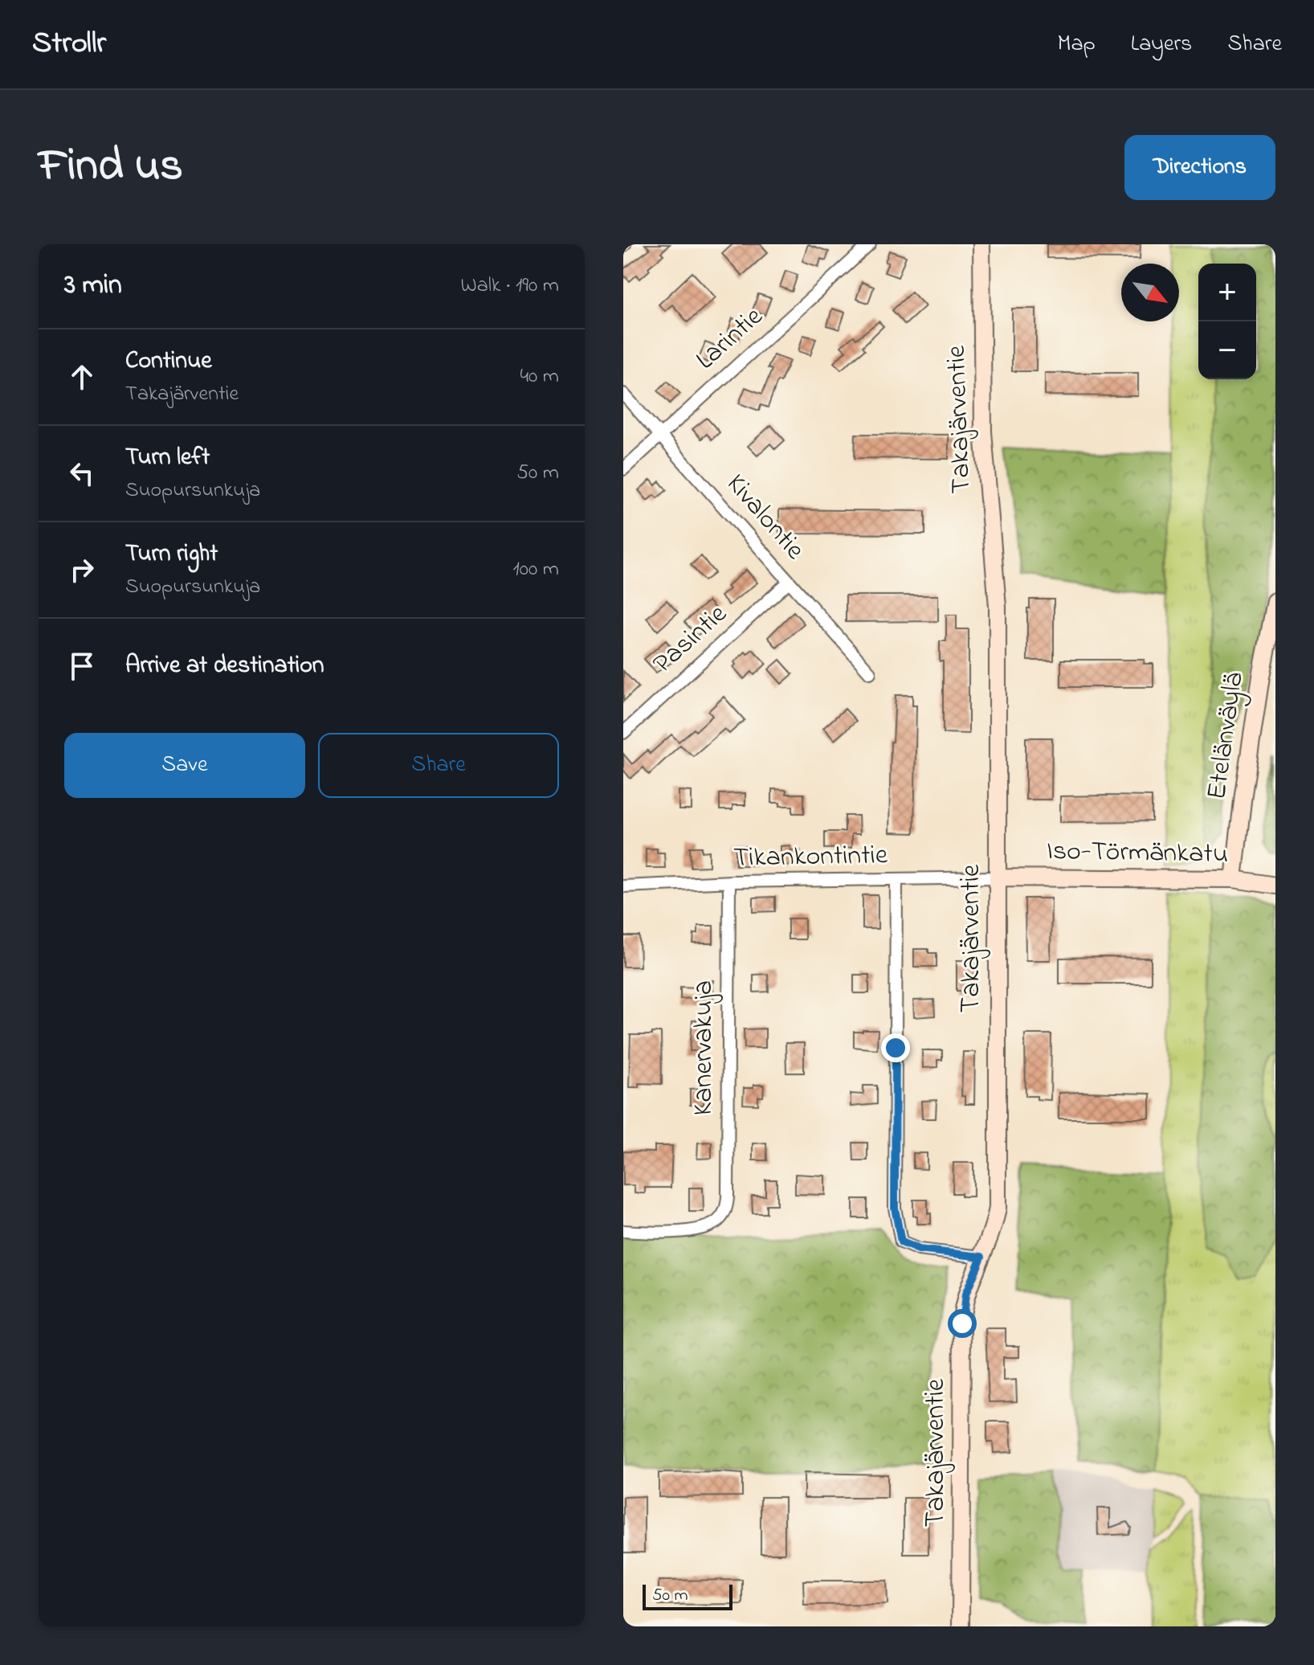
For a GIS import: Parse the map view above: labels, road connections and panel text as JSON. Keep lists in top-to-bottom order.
{
  "streets": {
    "street": [
      "Larintie",
      "Takajärventie",
      "Kivalontie",
      "Pasintie",
      "Etelänväylä",
      "Iso-Törmänkatu",
      "Tikankontintie",
      "Kanervakuja"
    ]
  },
  "crossings": [
    ["Larintie", "Kivalontie"],
    ["Takajärventie", "Iso-Törmänkatu"],
    ["Takajärventie", "Tikankontintie"],
    ["Kivalontie", "Pasintie"],
    ["Etelänväylä", "Iso-Törmänkatu"],
    ["Iso-Törmänkatu", "Tikankontintie"],
    ["Tikankontintie", "Kanervakuja"]
  ],
  "scale_bar": "50 m",
  "north": "bottom right",
  "page": {
    "header": "Strollr",
    "nav": ["Map", "Layers", "Share"],
    "title": "Find us",
    "buttons": [
      "Directions",
      ["Save", "Share"]
    ],
    "heading": ["3 min", "Walk · 190 m"],
    "map_buttons": ["+", "−"],
    "list": [
      ["Continue", "Takajärventie", "40 m"],
      ["Turn left", "Suopursunkuja", "50 m"],
      ["Turn right", "Suopursunkuja", "100 m"],
      "Arrive at destination"
    ],
    "scale": "50 m"
  }
}
